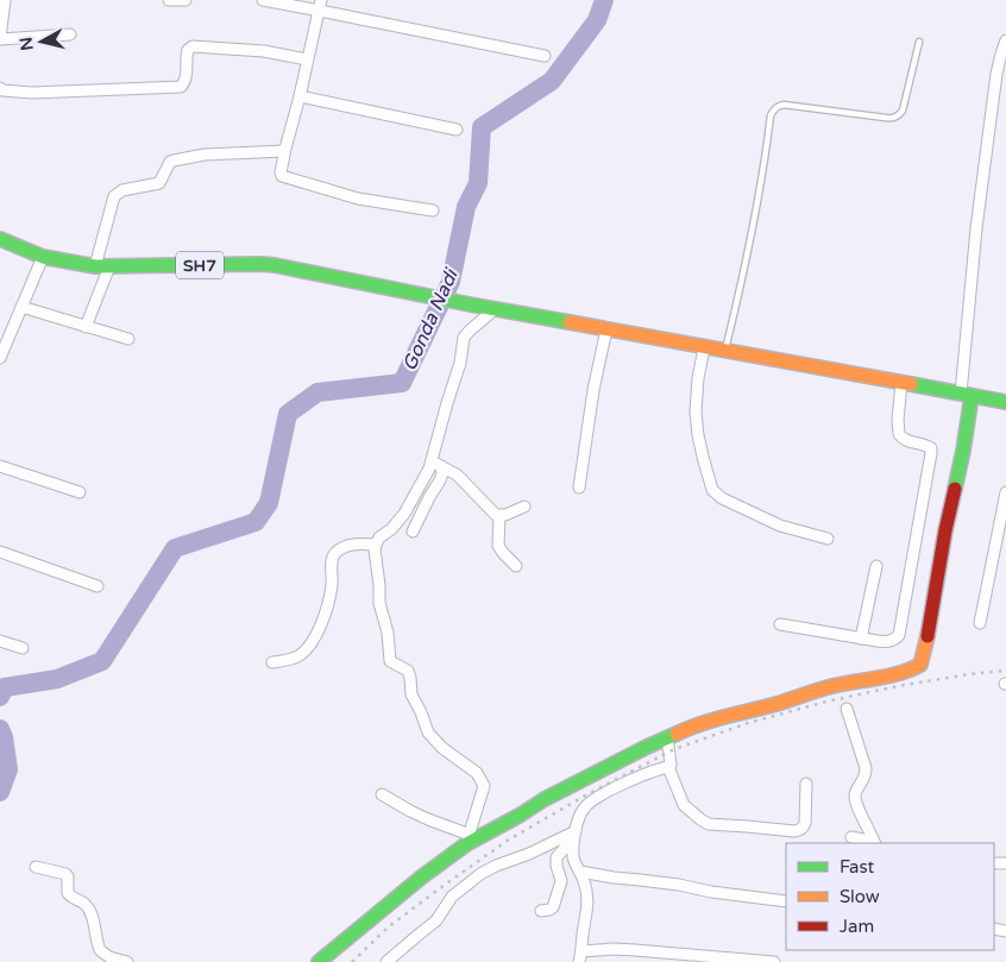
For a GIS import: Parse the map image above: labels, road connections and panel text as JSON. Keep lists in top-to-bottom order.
{
  "streets": {
    "main road": ["SH7"]
  },
  "water": ["Gonda Nadi"],
  "legend": ["Fast", "Slow", "Jam"],
  "north": "left"
}
